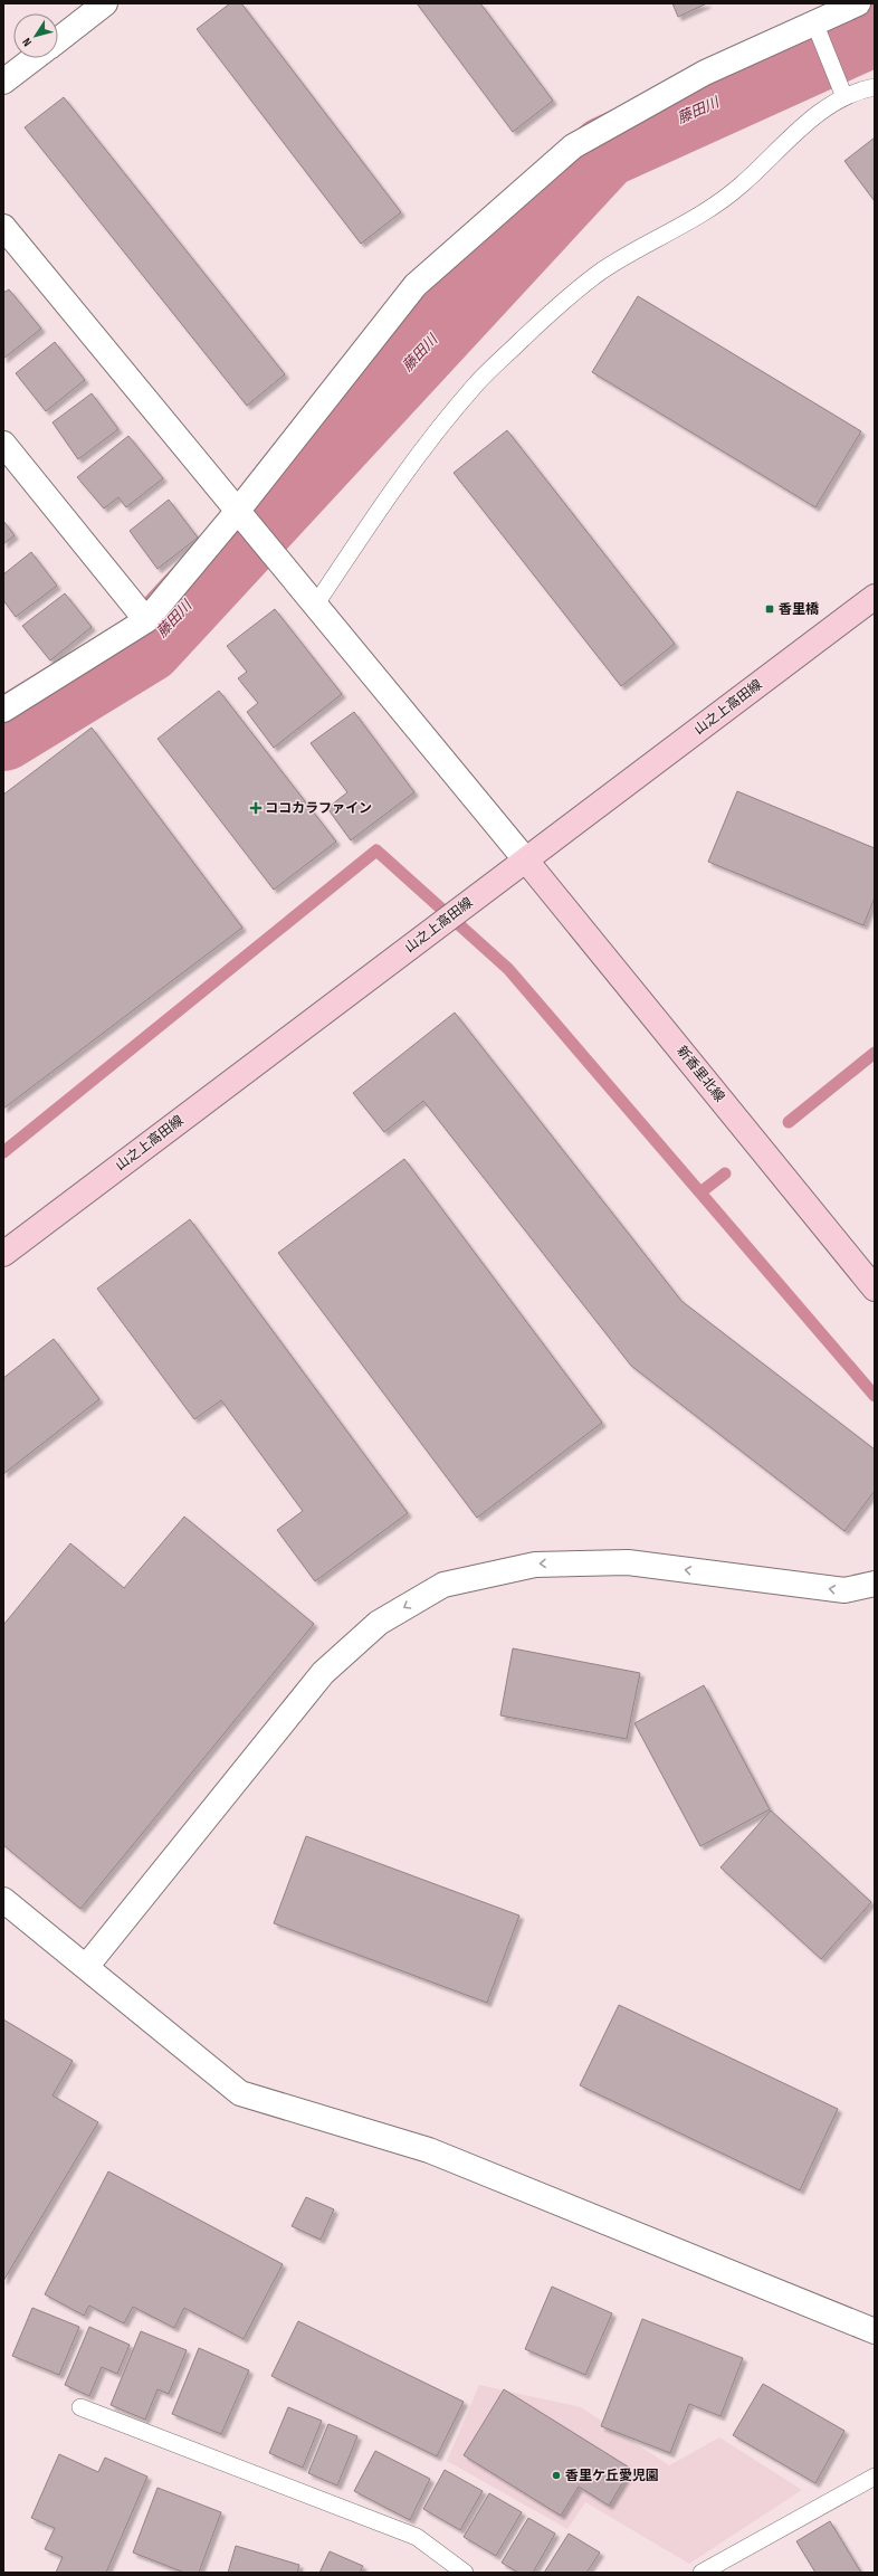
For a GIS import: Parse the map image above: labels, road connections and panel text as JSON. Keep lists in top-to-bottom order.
{
  "streets": {
    "street": ["山之上高田線", "新香里北線"]
  },
  "crossings": [
    ["山之上高田線", "新香里北線"]
  ],
  "water": ["藤田川"],
  "places": {
    "transit": ["香里橋"],
    "health": ["ココカラファイン"],
    "other": ["香里ケ丘愛児園"]
  },
  "north": "bottom left"
}
